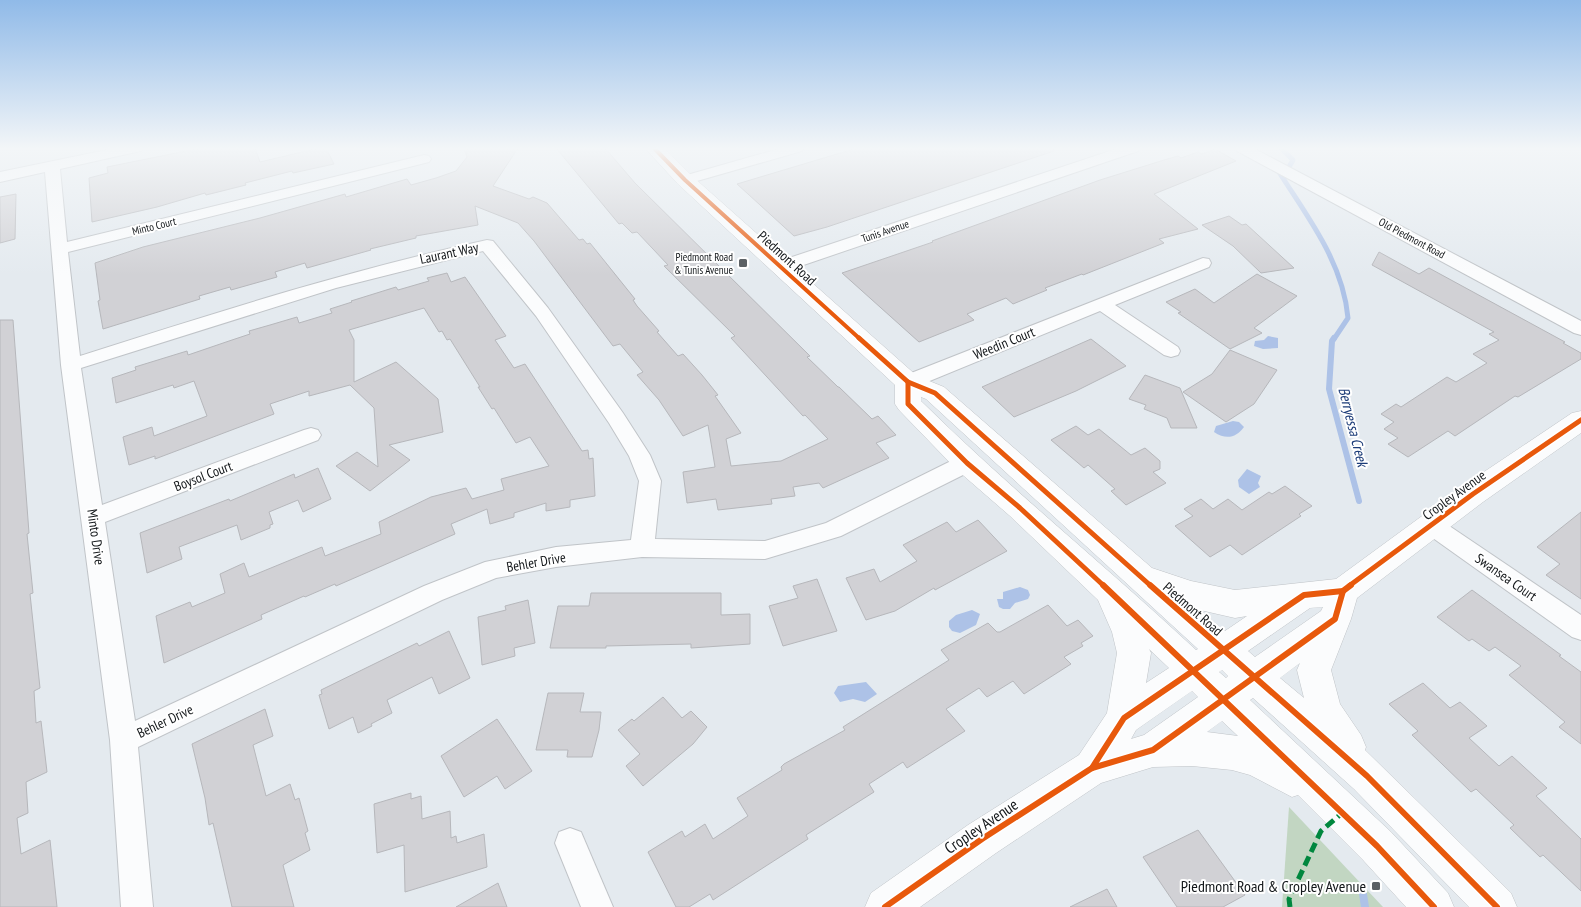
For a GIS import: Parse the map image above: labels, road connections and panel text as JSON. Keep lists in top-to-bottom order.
{
  "streets": {
    "main road": ["Piedmont Road", "Cropley Avenue"],
    "street": [
      "Minto Court",
      "Tunis Avenue",
      "Old Piedmont Road",
      "Laurant Way",
      "Weedin Court",
      "Boysol Court",
      "Minto Drive",
      "Behler Drive",
      "Swansea Court"
    ]
  },
  "crossings": [
    ["Minto Court", "Minto Drive"],
    ["Tunis Avenue", "Piedmont Road"],
    ["Laurant Way", "Minto Drive"],
    ["Laurant Way", "Behler Drive"],
    ["Piedmont Road", "Weedin Court"],
    ["Piedmont Road", "Cropley Avenue"],
    ["Piedmont Road", "Behler Drive"],
    ["Boysol Court", "Minto Drive"],
    ["Cropley Avenue", "Swansea Court"],
    ["Minto Drive", "Behler Drive"]
  ],
  "water": ["Berryessa Creek"],
  "places": {
    "transit": ["Piedmont Road & Tunis Avenue", "Piedmont Road & Cropley Avenue"]
  }
}
